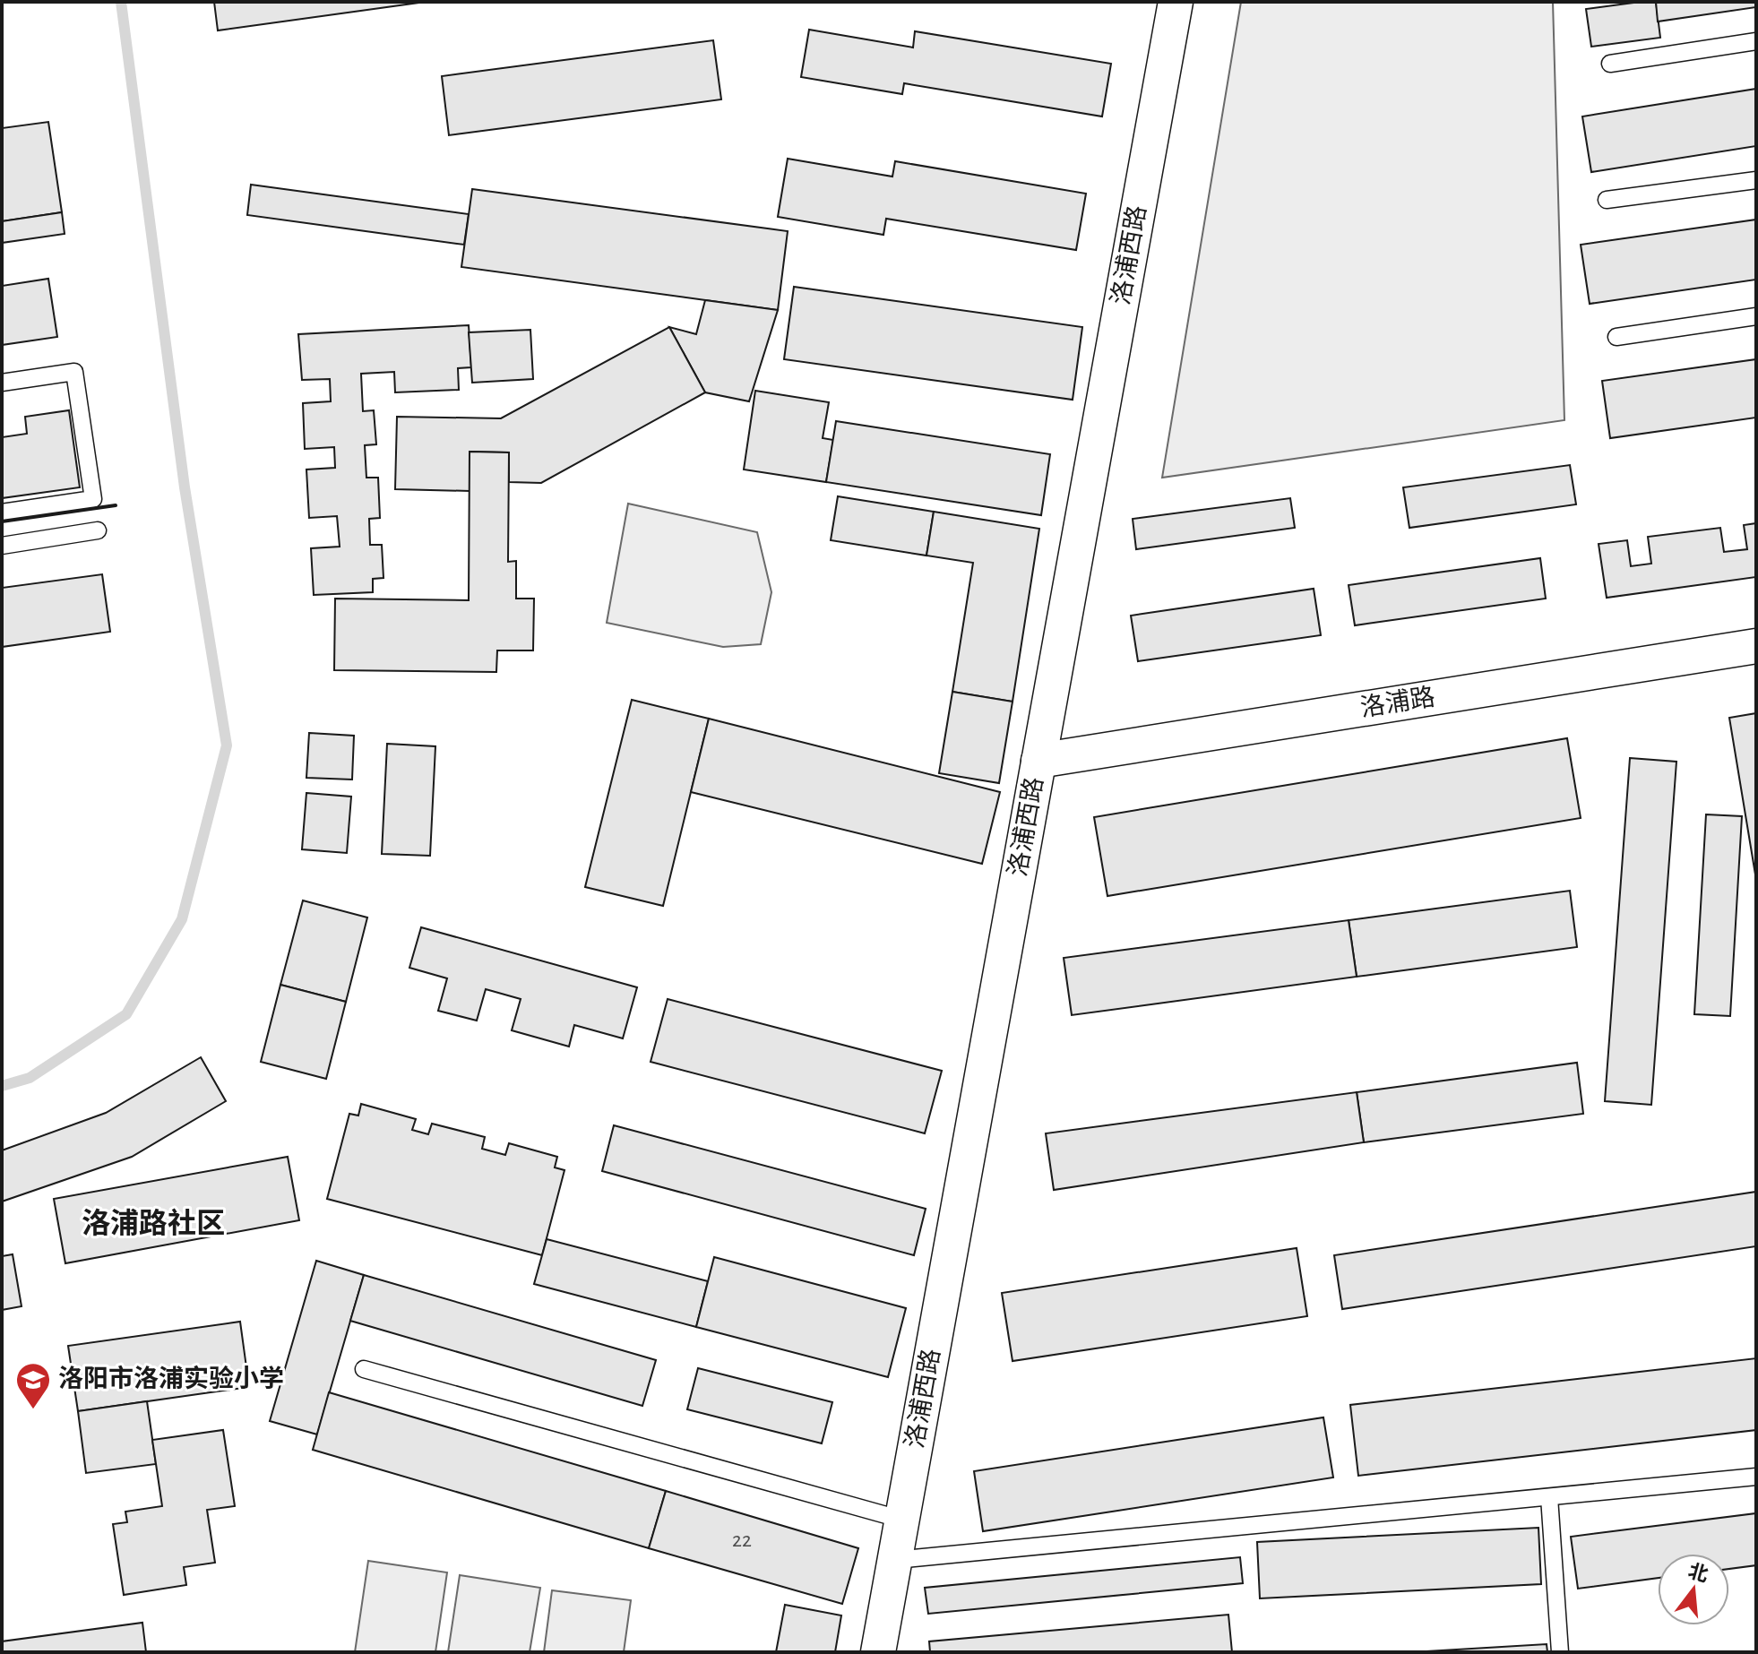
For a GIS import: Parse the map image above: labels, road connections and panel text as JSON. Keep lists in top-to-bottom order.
{
  "streets": {
    "street": ["洛浦西路", "洛浦路"]
  },
  "crossings": [
    ["洛浦西路", "洛浦路"]
  ],
  "districts": ["洛浦路社区"],
  "places": {
    "school or university": ["洛阳市洛浦实验小学"]
  },
  "house_numbers": ["22"],
  "north": "top"
}
